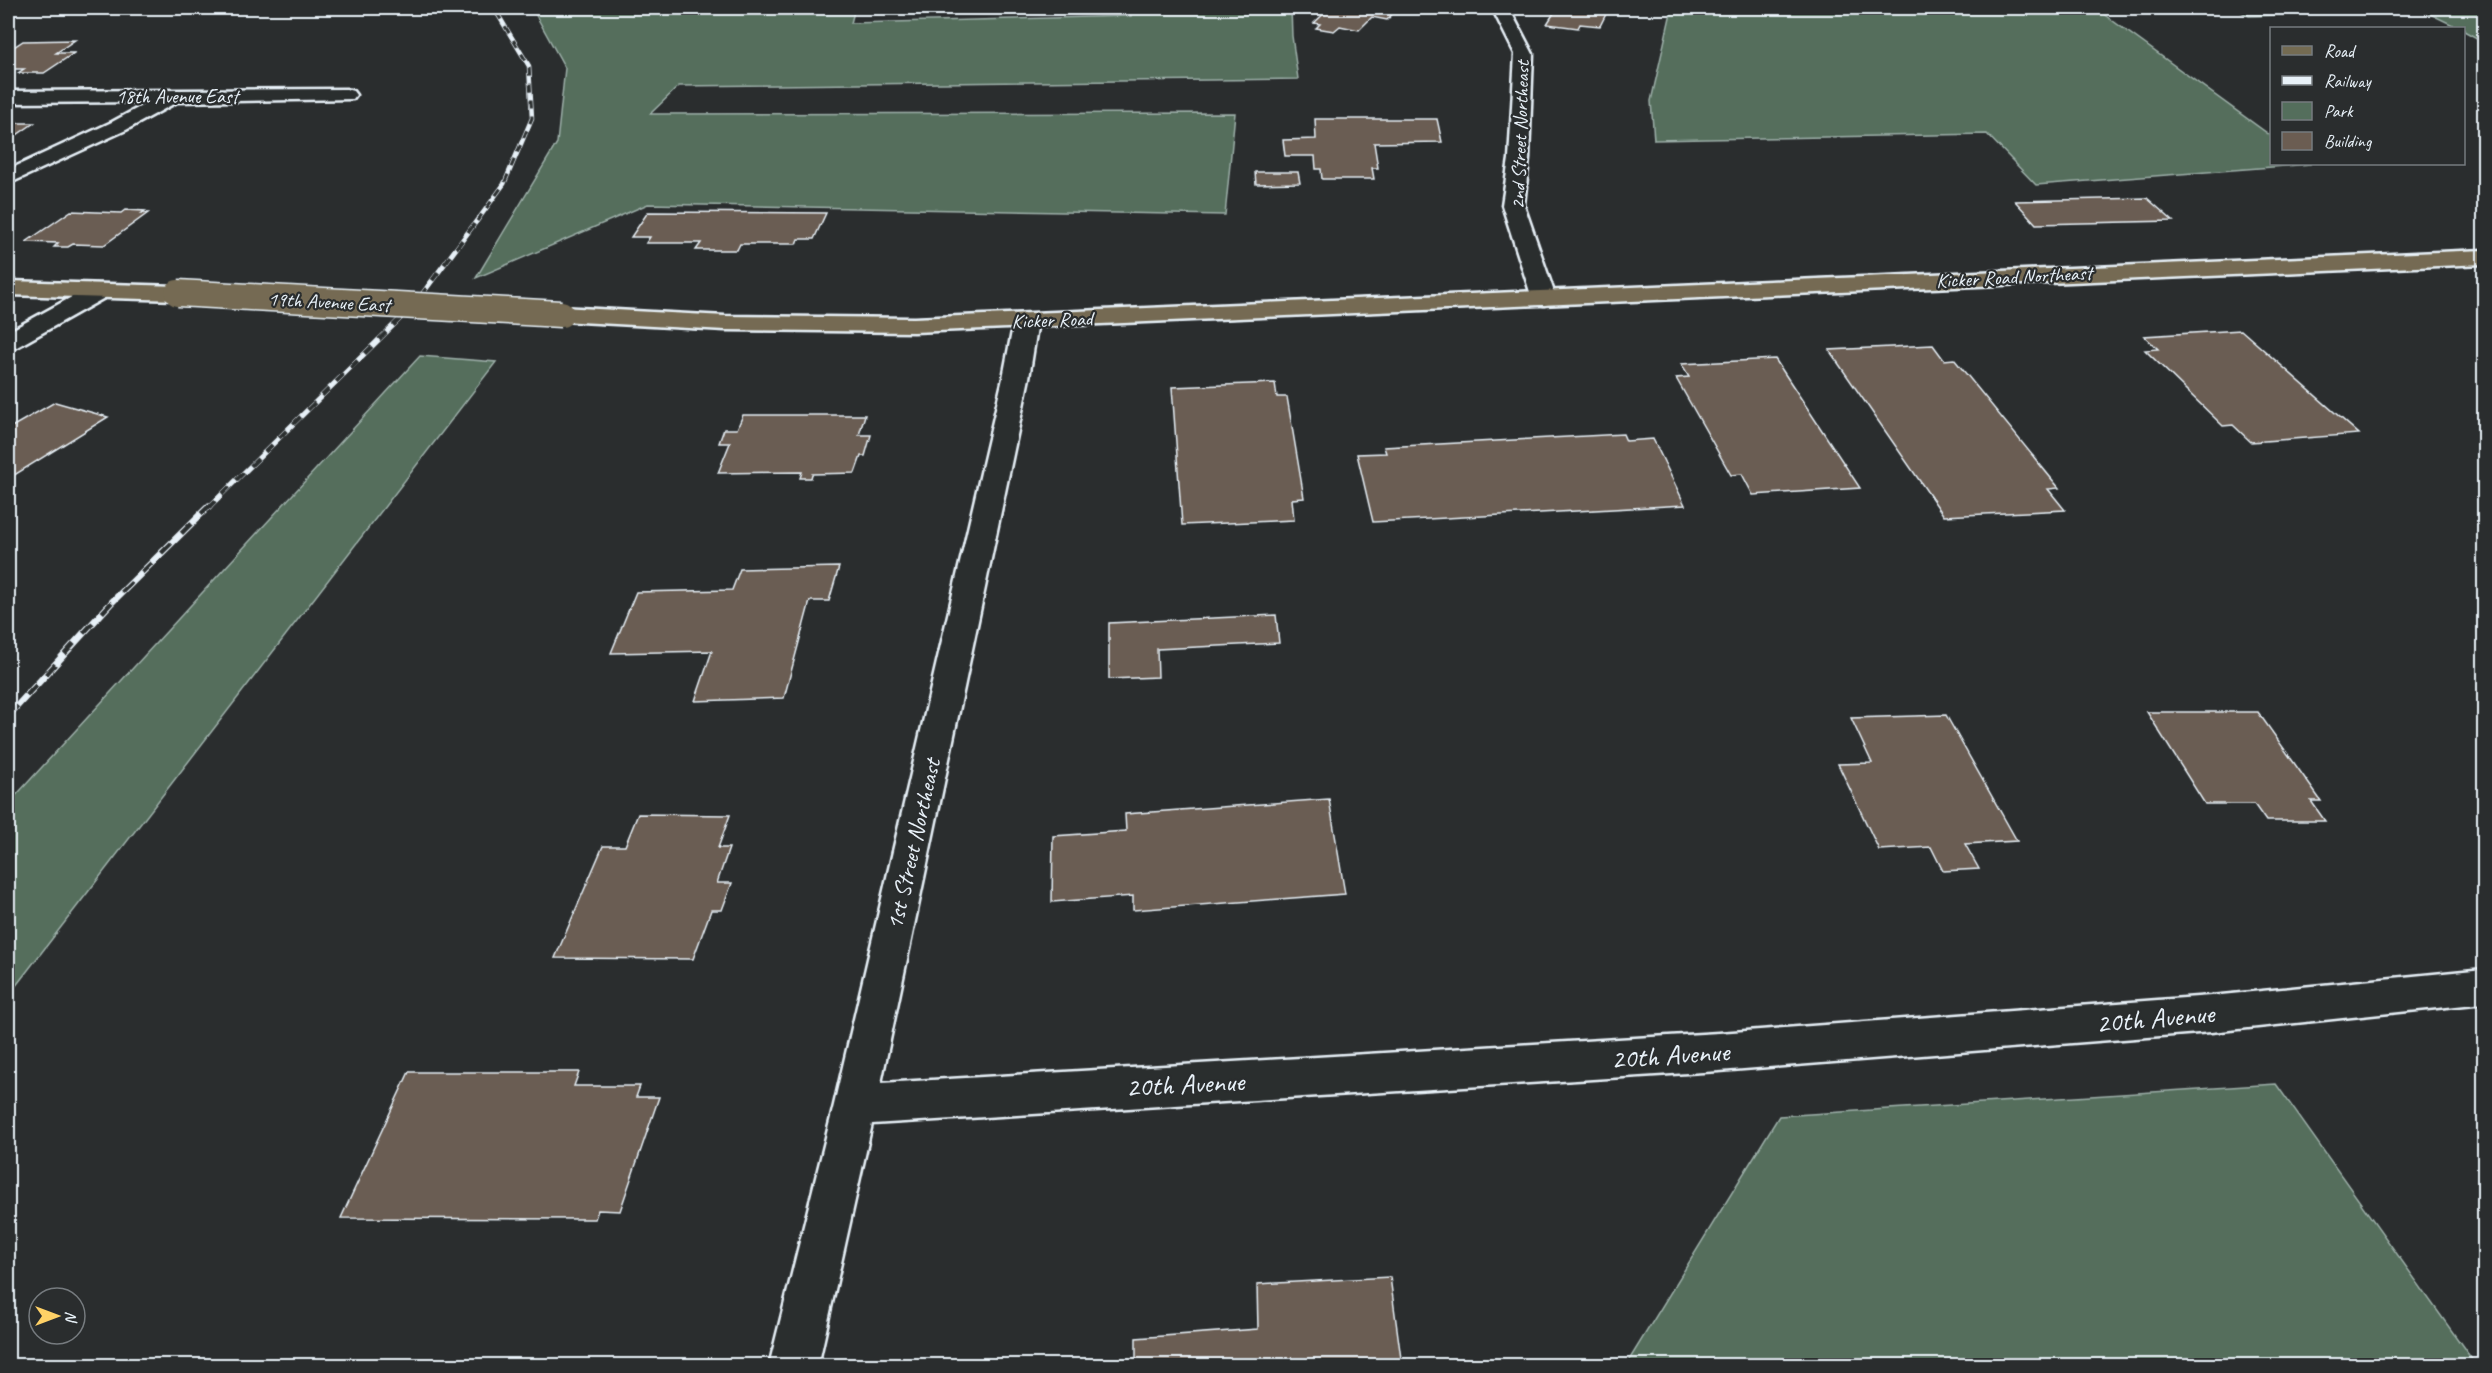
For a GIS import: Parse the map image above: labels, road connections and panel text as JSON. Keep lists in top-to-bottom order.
{
  "streets": {
    "main road": ["Kicker Road Northeast", "19th Avenue East", "Kicker Road"],
    "street": [
      "18th Avenue East",
      "2nd Street Northeast",
      "1st Street Northeast",
      "20th Avenue"
    ]
  },
  "crossings": [
    ["2nd Street Northeast", "Kicker Road Northeast"],
    ["2nd Street Northeast", "Kicker Road"],
    ["Kicker Road Northeast", "Kicker Road"],
    ["19th Avenue East", "Kicker Road"],
    ["Kicker Road", "1st Street Northeast"],
    ["1st Street Northeast", "20th Avenue"]
  ],
  "legend": [
    "Road",
    "Railway",
    "Park",
    "Building"
  ],
  "north": "right"
}
